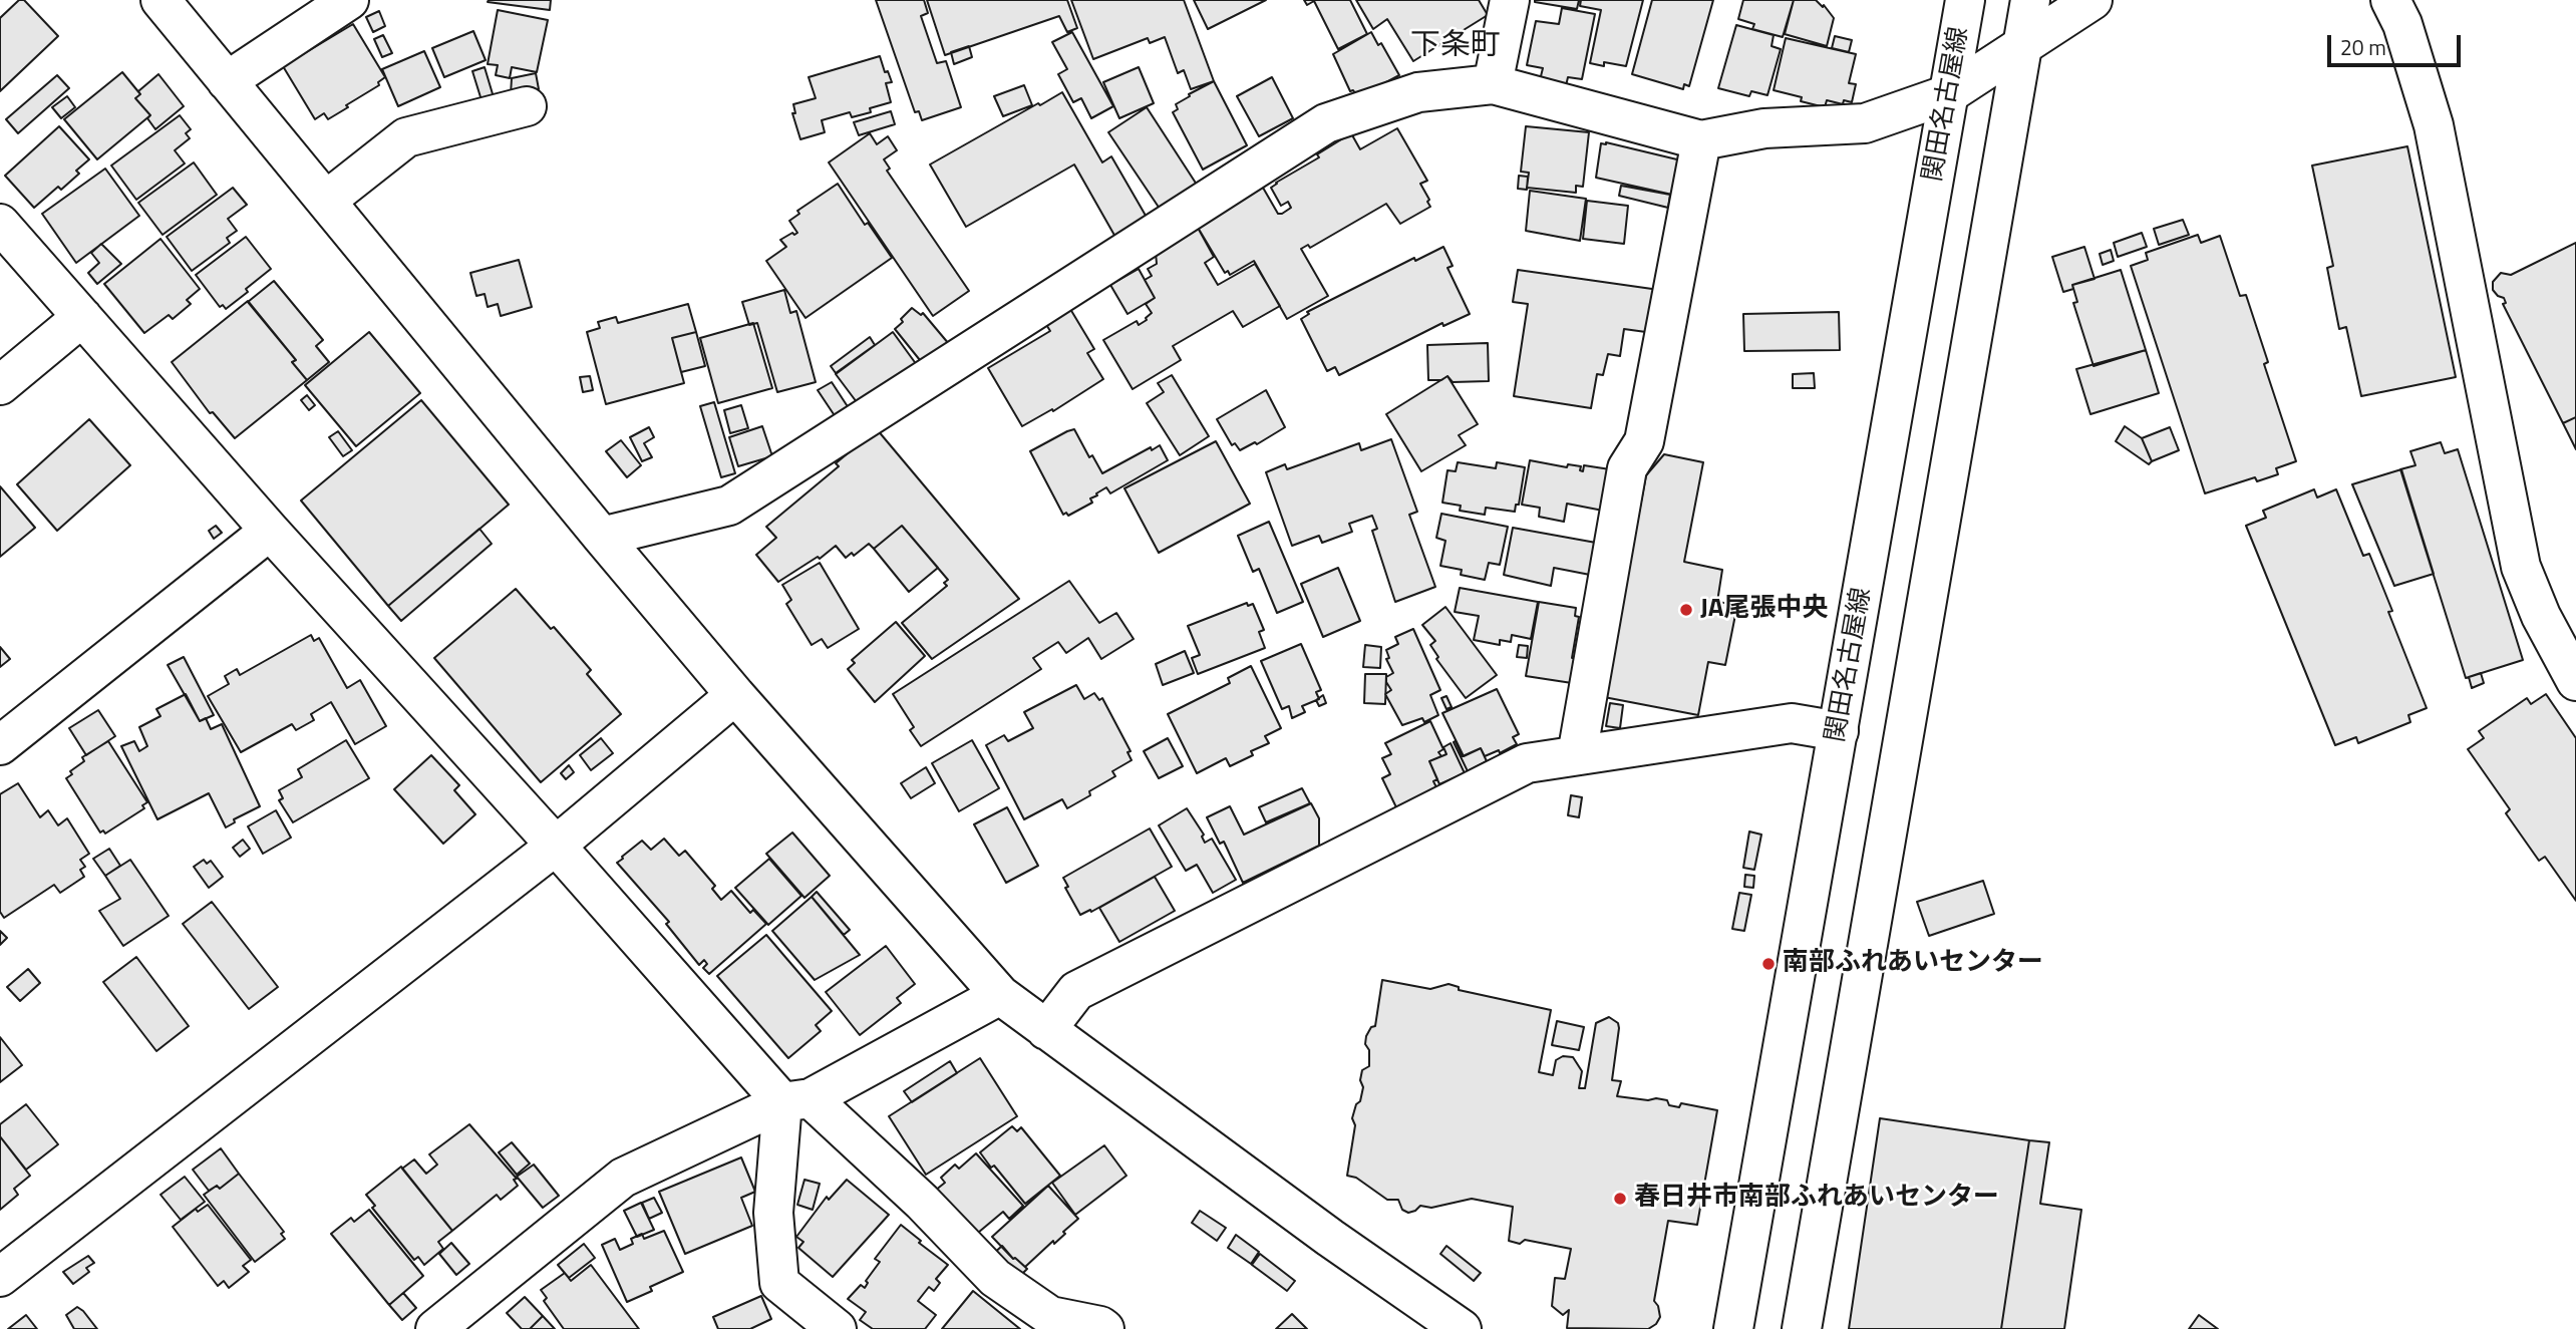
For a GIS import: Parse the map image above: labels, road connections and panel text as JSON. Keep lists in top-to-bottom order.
{
  "streets": {
    "street": ["関田名古屋線"]
  },
  "districts": ["下条町"],
  "places": ["JA尾張中央", "南部ふれあいセンター", "春日井市南部ふれあいセンター"],
  "scale_bar": "20 m"
}
